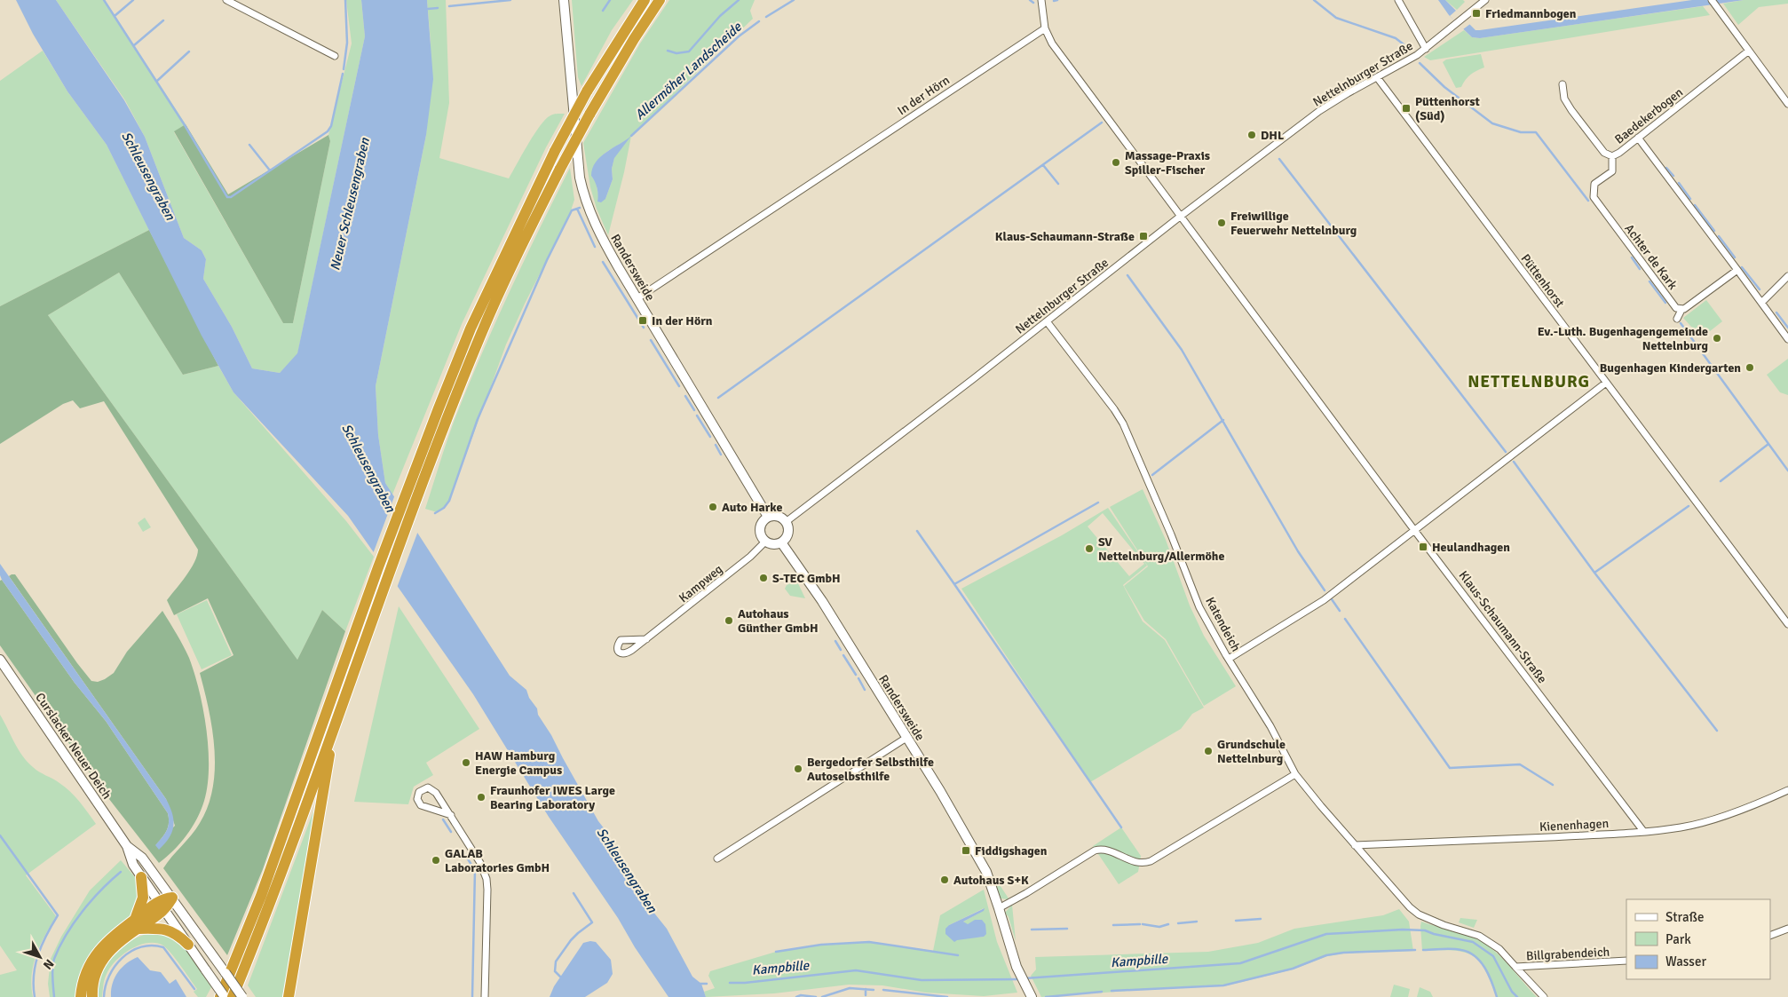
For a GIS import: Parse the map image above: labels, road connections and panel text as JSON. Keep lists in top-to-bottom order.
{
  "streets": {
    "street": [
      "Nettelnburger Straße",
      "In der Hörn",
      "Baedekerbogen",
      "Achter de Kark",
      "Randersweide",
      "Püttenhorst",
      "Kampweg",
      "Katendeich",
      "Klaus-Schaumann-Straße",
      "Curslacker Neuer Deich",
      "Kienenhagen",
      "Billgrabendeich"
    ]
  },
  "crossings": [
    ["Nettelnburger Straße", "Randersweide"],
    ["Nettelnburger Straße", "Püttenhorst"],
    ["Nettelnburger Straße", "Kampweg"],
    ["Nettelnburger Straße", "Katendeich"],
    ["Nettelnburger Straße", "Klaus-Schaumann-Straße"],
    ["In der Hörn", "Randersweide"],
    ["In der Hörn", "Klaus-Schaumann-Straße"],
    ["Baedekerbogen", "Achter de Kark"],
    ["Randersweide", "Kampweg"],
    ["Katendeich", "Kienenhagen"],
    ["Katendeich", "Billgrabendeich"],
    ["Klaus-Schaumann-Straße", "Kienenhagen"]
  ],
  "districts": ["NETTELNBURG"],
  "water": [
    "Allermöher Landscheide",
    "Schleusengraben",
    "Neuer Schleusengraben",
    "Kampbille"
  ],
  "places": {
    "transit": [
      "Friedmannbogen",
      "Püttenhorst (Süd)",
      "Klaus-Schaumann-Straße",
      "In der Hörn",
      "Heulandhagen",
      "Fiddigshagen"
    ],
    "other": [
      "DHL",
      "Massage-Praxis Spiller-Fischer",
      "Freiwillige Feuerwehr Nettelnburg",
      "Ev.-Luth. Bugenhagengemeinde Nettelnburg",
      "Bugenhagen Kindergarten",
      "Auto Harke",
      "SV Nettelnburg/Allermöhe",
      "S-TEC GmbH",
      "Autohaus Günther GmbH",
      "Grundschule Nettelnburg",
      "HAW Hamburg Energie Campus",
      "Bergedorfer Selbsthilfe Autoselbsthilfe",
      "Fraunhofer IWES Large Bearing Laboratory",
      "GALAB Laboratories GmbH",
      "Autohaus S+K"
    ]
  },
  "legend": ["Straße", "Park", "Wasser"],
  "north": "bottom right"
}
